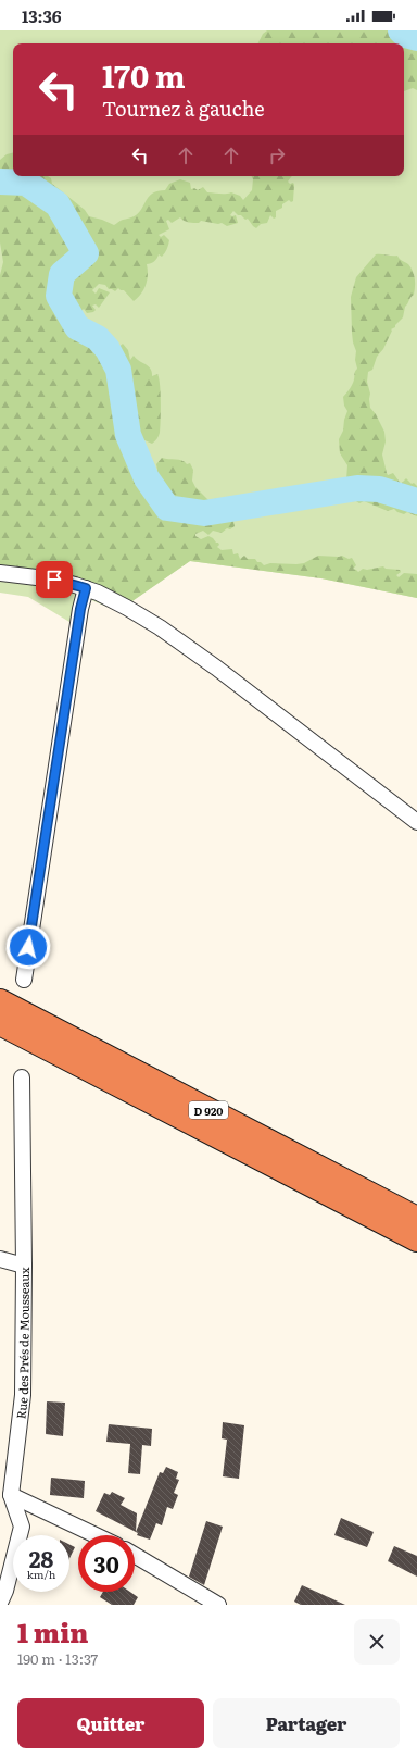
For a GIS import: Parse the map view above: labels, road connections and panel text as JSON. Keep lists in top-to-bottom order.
{
  "streets": {
    "highway": ["D 920"],
    "street": ["Rue des Prés de Mousseaux"]
  },
  "page": {
    "status": "13:36",
    "turn": ["170 m", "Tournez à gauche"],
    "speed": "28 km/h",
    "limit": "30",
    "heading": ["1 min", "190 m · 13:37"],
    "buttons": ["Quitter", "Partager"]
  }
}
